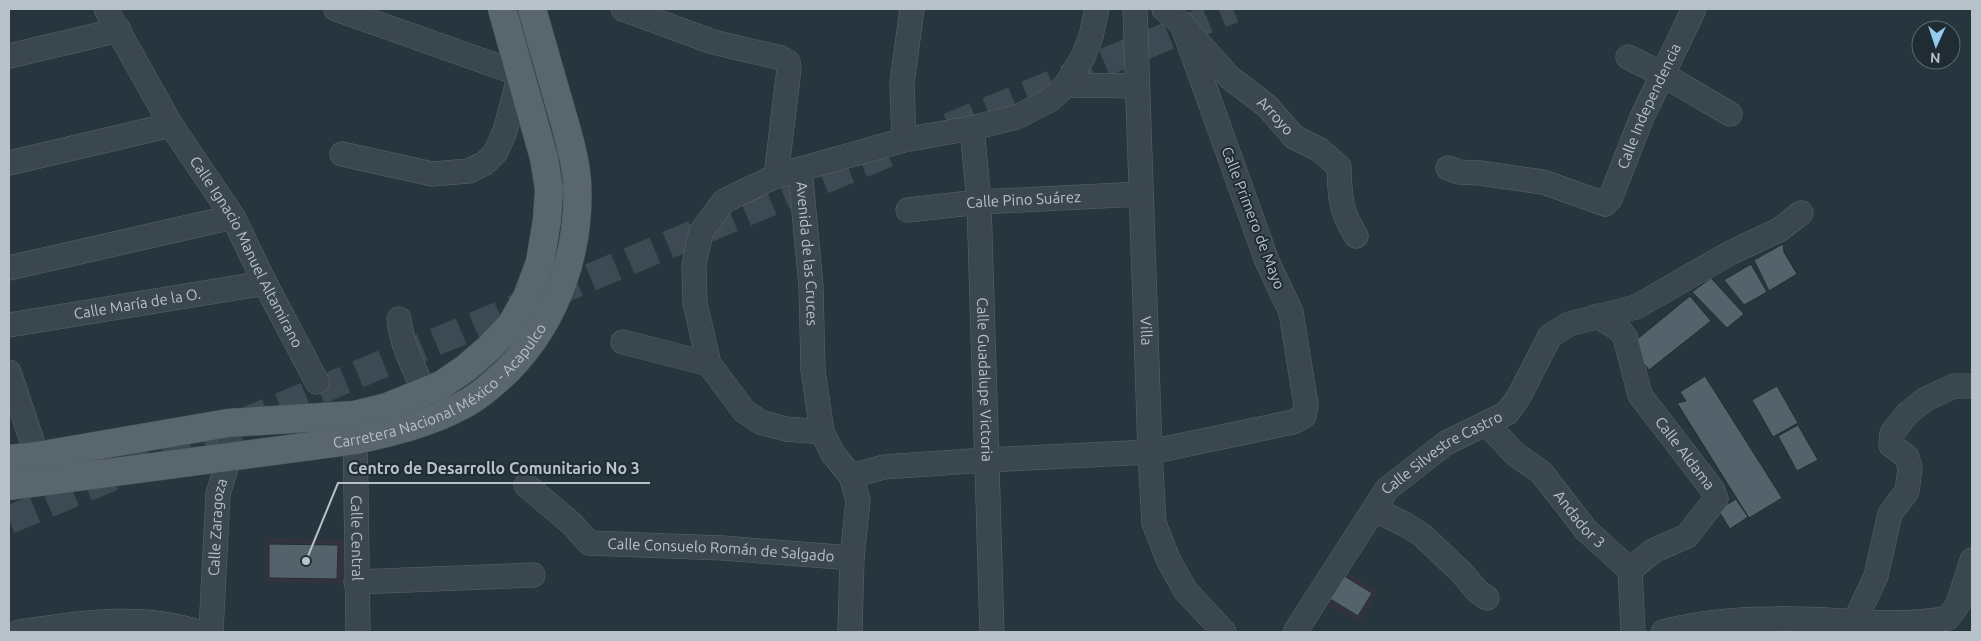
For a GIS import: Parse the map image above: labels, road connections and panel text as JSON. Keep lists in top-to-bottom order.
{
  "streets": {
    "main road": ["Carretera Nacional México - Acapulco"],
    "street": [
      "Calle Independencia",
      "Arroyo",
      "Calle Pino Suárez",
      "Calle Primero de Mayo",
      "Calle Ignacio Manuel Altamirano",
      "Avenida de las Cruces",
      "Calle María de la O.",
      "Villa",
      "Calle Guadalupe Victoria",
      "Calle Aldama",
      "Calle Silvestre Castro",
      "Andador 3",
      "Calle Zaragoza",
      "Calle Central",
      "Calle Consuelo Román de Salgado"
    ]
  },
  "crossings": [
    ["Arroyo", "Calle Primero de Mayo"],
    ["Calle Pino Suárez", "Villa"],
    ["Calle Pino Suárez", "Calle Guadalupe Victoria"],
    ["Calle Primero de Mayo", "Villa"],
    ["Calle Ignacio Manuel Altamirano", "Calle María de la O."],
    ["Avenida de las Cruces", "Calle Guadalupe Victoria"],
    ["Avenida de las Cruces", "Calle Consuelo Román de Salgado"],
    ["Carretera Nacional México - Acapulco", "Calle Zaragoza"],
    ["Carretera Nacional México - Acapulco", "Calle Central"],
    ["Calle Aldama", "Calle Silvestre Castro"],
    ["Calle Aldama", "Andador 3"],
    ["Calle Silvestre Castro", "Andador 3"]
  ],
  "places": ["Centro de Desarrollo Comunitario No 3"],
  "north": "bottom"
}
